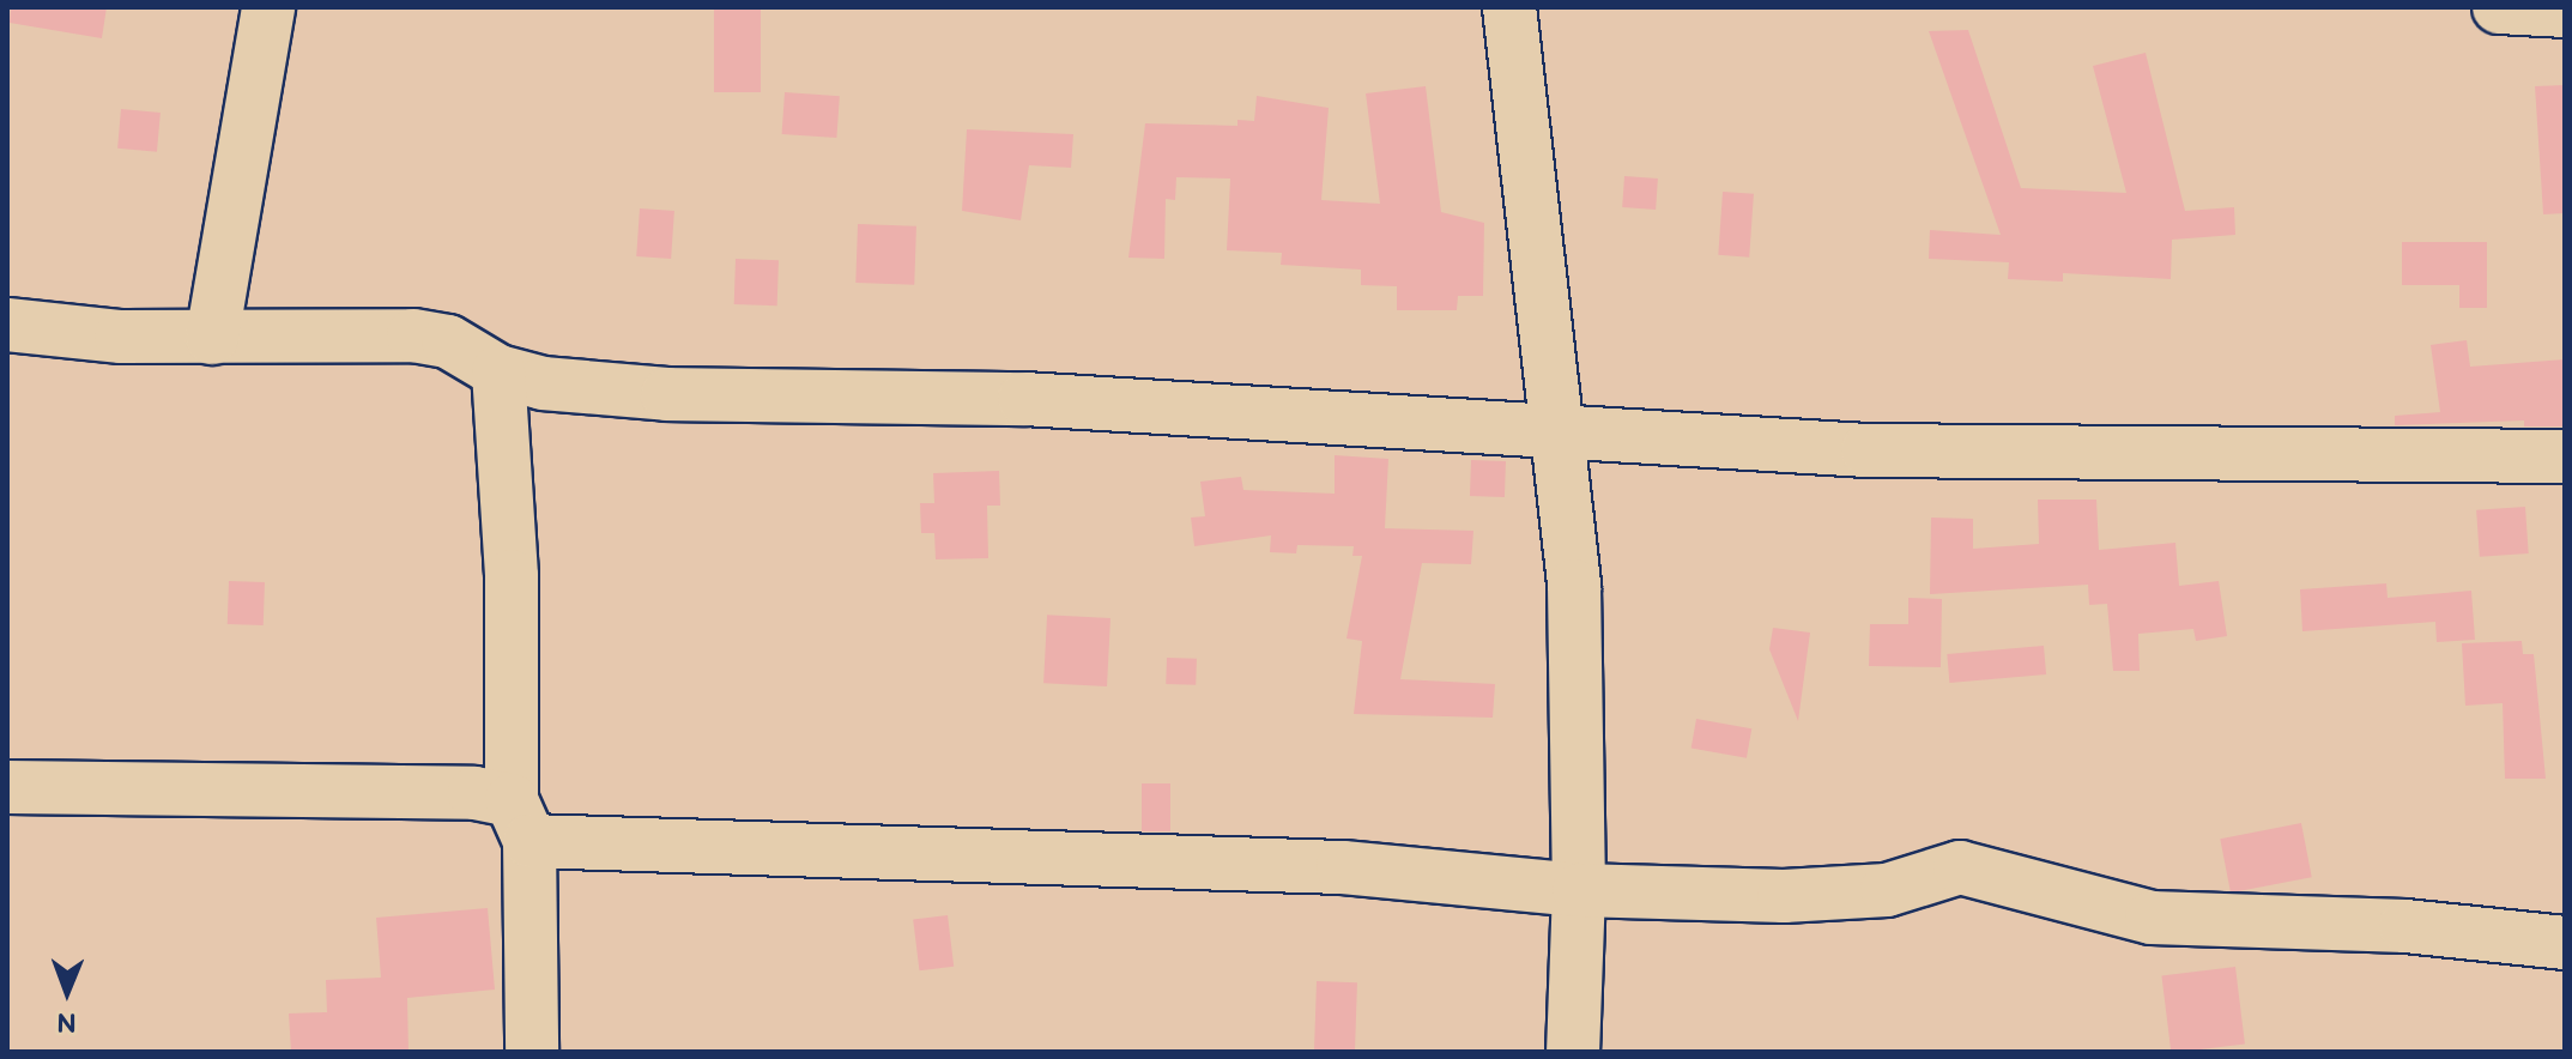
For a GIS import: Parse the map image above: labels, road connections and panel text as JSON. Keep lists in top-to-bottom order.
{
  "north": "bottom"
}
